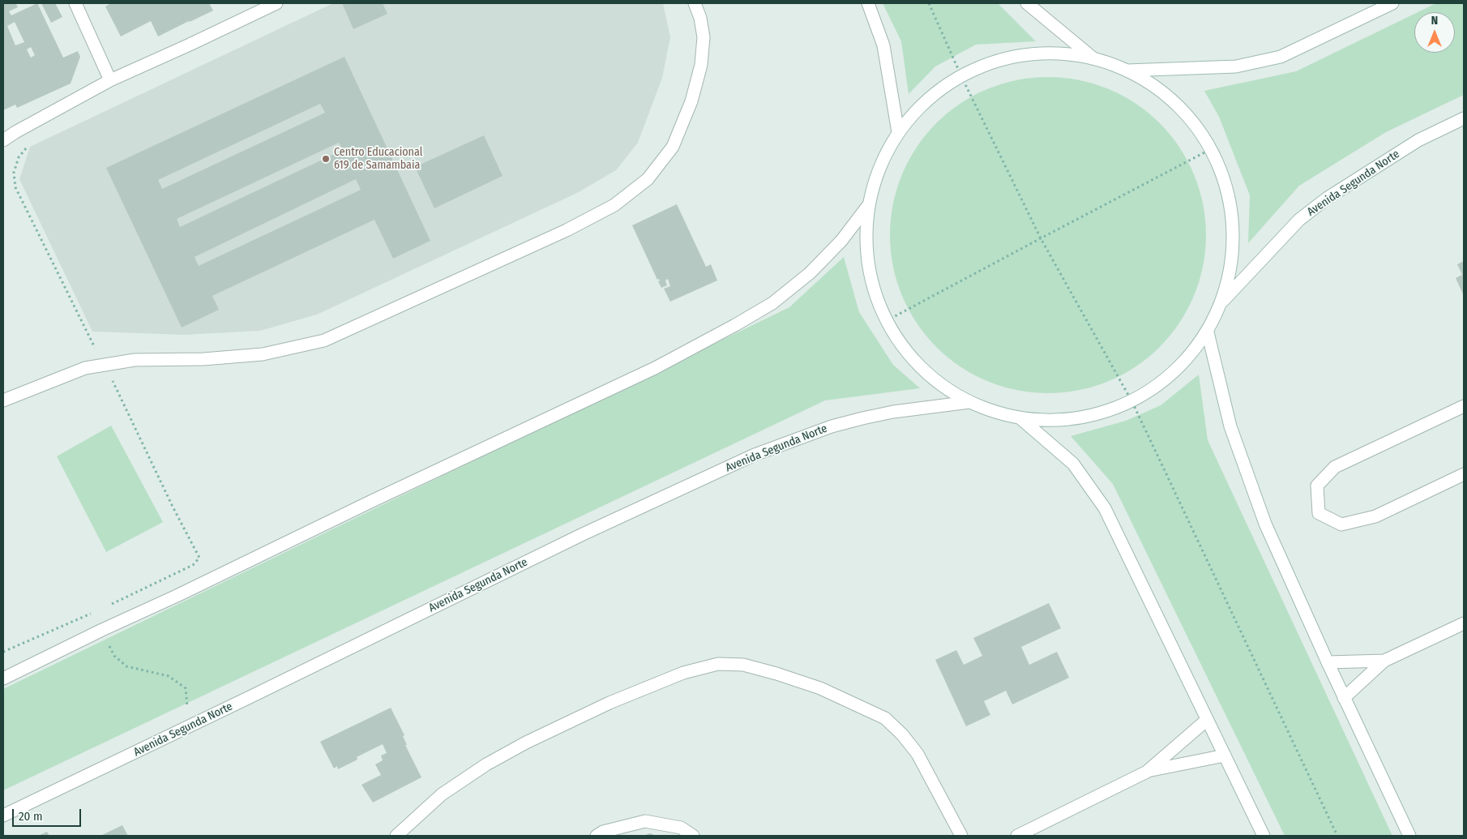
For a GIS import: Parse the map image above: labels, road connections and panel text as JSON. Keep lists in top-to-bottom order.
{
  "streets": {
    "street": ["Avenida Segunda Norte"]
  },
  "places": ["Centro Educacional 619 de Samambaia"],
  "scale_bar": "20 m",
  "north": "top"
}
